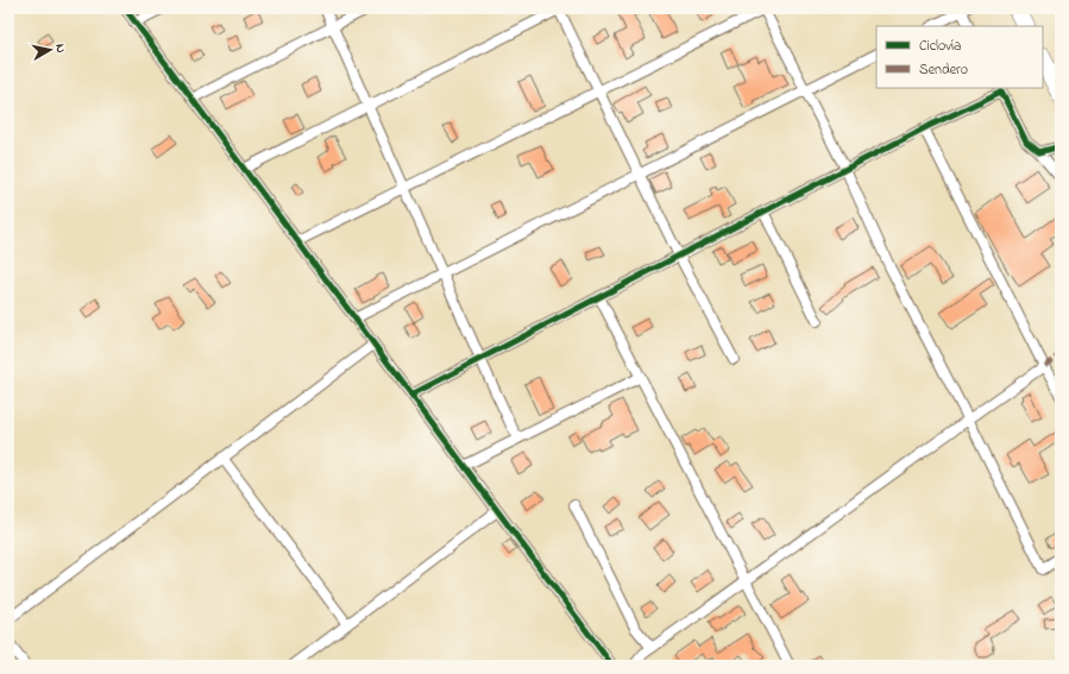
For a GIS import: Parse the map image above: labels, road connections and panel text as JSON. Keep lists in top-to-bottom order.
{
  "legend": ["Ciclovía", "Sendero"],
  "north": "right"
}
